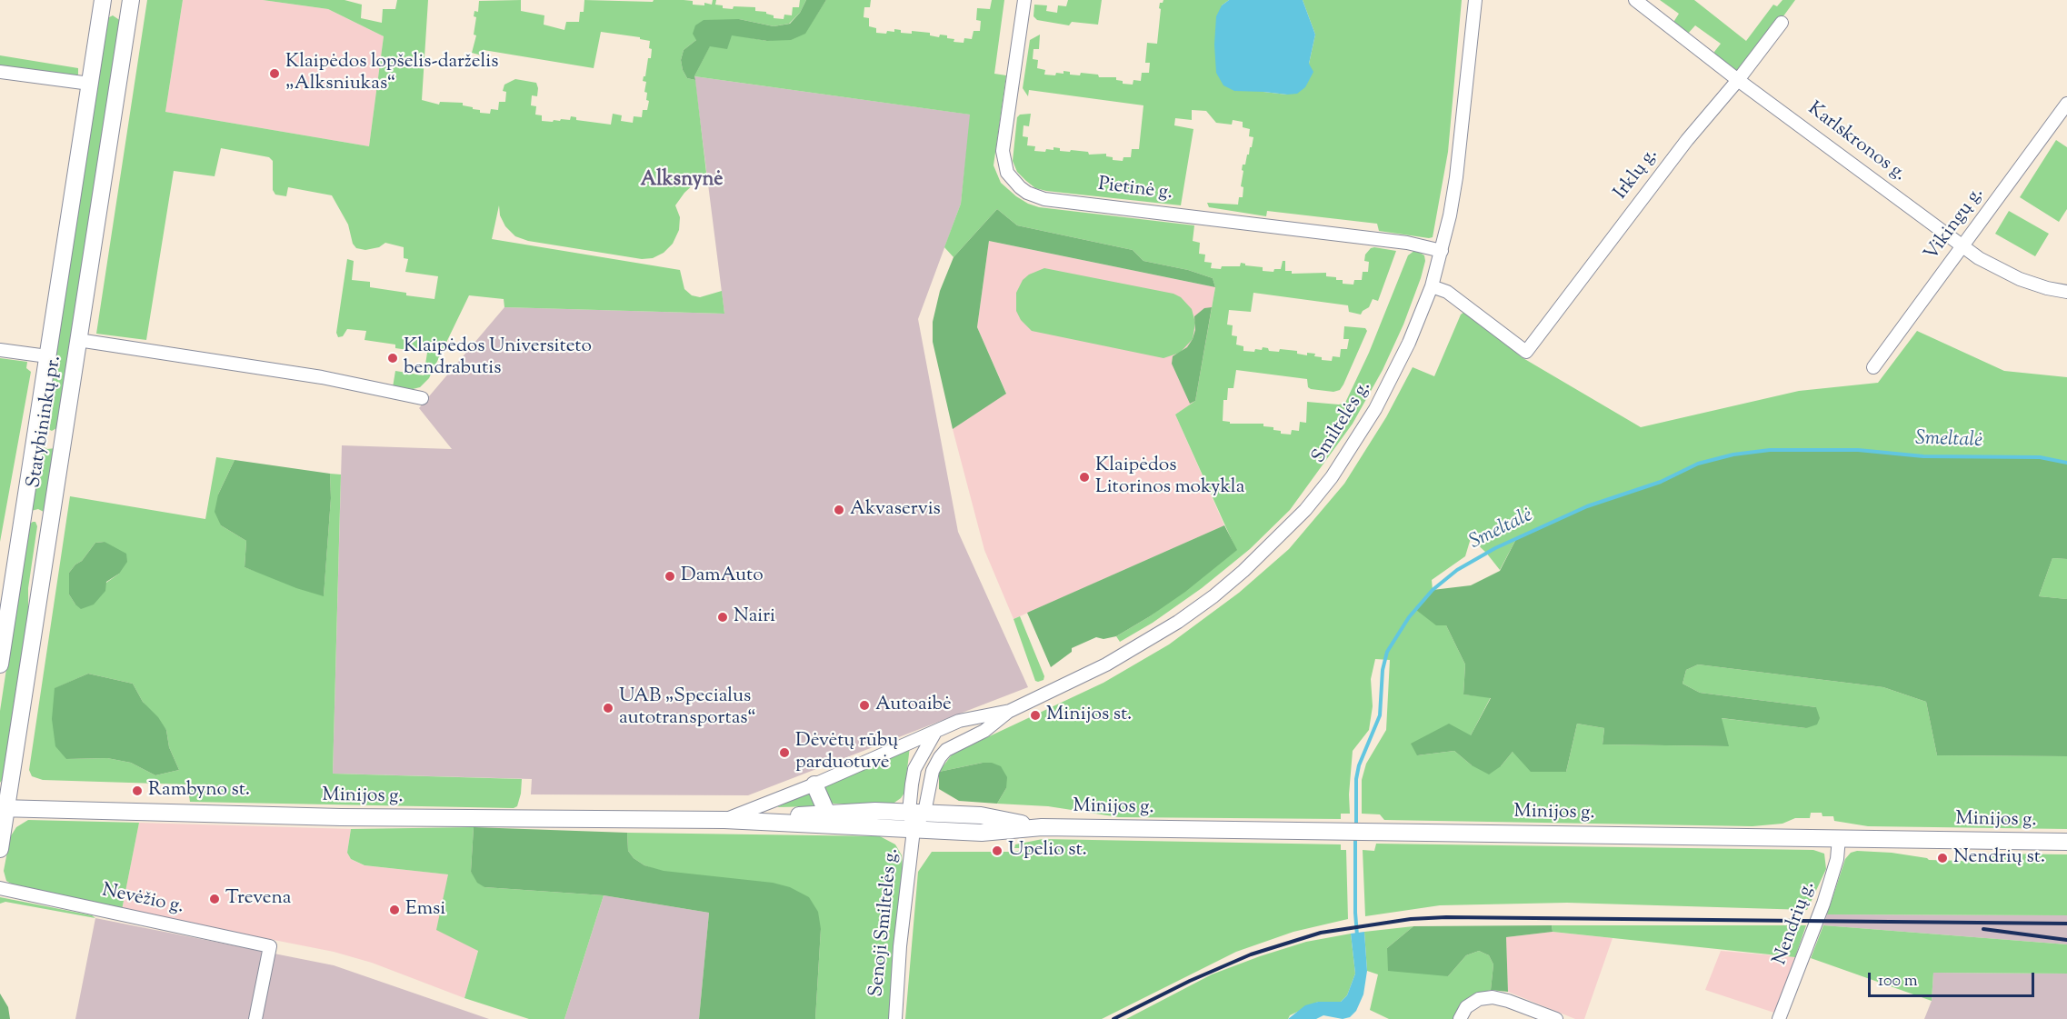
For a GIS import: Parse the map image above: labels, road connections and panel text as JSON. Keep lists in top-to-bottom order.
{
  "streets": {
    "main road": ["Statybininkų pr.", "Minijos g."],
    "street": [
      "Karlskronos g.",
      "Irklų g.",
      "Pietinė g.",
      "Vikingų g.",
      "Smiltelės g.",
      "Nevėžio g.",
      "Senoji Smiltelės g.",
      "Nendrių g."
    ]
  },
  "crossings": [
    ["Karlskronos g.", "Irklų g."],
    ["Karlskronos g.", "Vikingų g."],
    ["Irklų g.", "Smiltelės g."],
    ["Pietinė g.", "Smiltelės g."],
    ["Statybininkų pr.", "Minijos g."],
    ["Minijos g.", "Senoji Smiltelės g."],
    ["Minijos g.", "Nendrių g."]
  ],
  "districts": ["Alksnynė"],
  "water": ["Smeltalė"],
  "places": [
    "Klaipėdos lopšelis-darželis „Alksniukas“",
    "Klaipėdos Universiteto bendrabutis",
    "Klaipėdos Litorinos mokykla",
    "Akvaservis",
    "DamAuto",
    "Nairi",
    "Autoaibė",
    "UAB „Specialus autotransportas“",
    "Minijos st.",
    "Dėvėtų rūbų parduotuvė",
    "Rambyno st.",
    "Upelio st.",
    "Nendrių st.",
    "Trevena",
    "Emsi"
  ],
  "scale_bar": "100 m"
}
